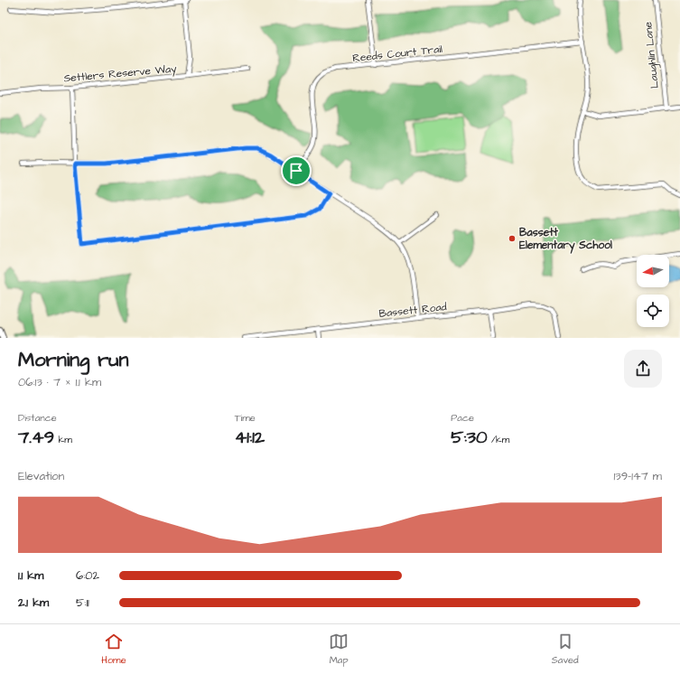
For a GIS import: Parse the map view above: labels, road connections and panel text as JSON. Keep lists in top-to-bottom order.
{
  "streets": {
    "street": [
      "Reeds Court Trail",
      "Laughlin Lane",
      "Settlers Reserve Way",
      "Bassett Road"
    ]
  },
  "places": ["Bassett Elementary School"],
  "north": "left",
  "page": {
    "heading": ["Morning run", "06:13 · 7 × 1.1 km"],
    "stats": [
      ["Distance", "7.49 km"],
      ["Time", "41:12"],
      ["Pace", "5:30 /km"]
    ],
    "chart": ["Elevation", "139–147 m"],
    "list": [
      {
        "name": "1.1 km",
        "note": "6:02"
      },
      {
        "name": "2.1 km",
        "note": "5:11"
      }
    ],
    "tabs": ["Home", "Map", "Saved"]
  }
}
